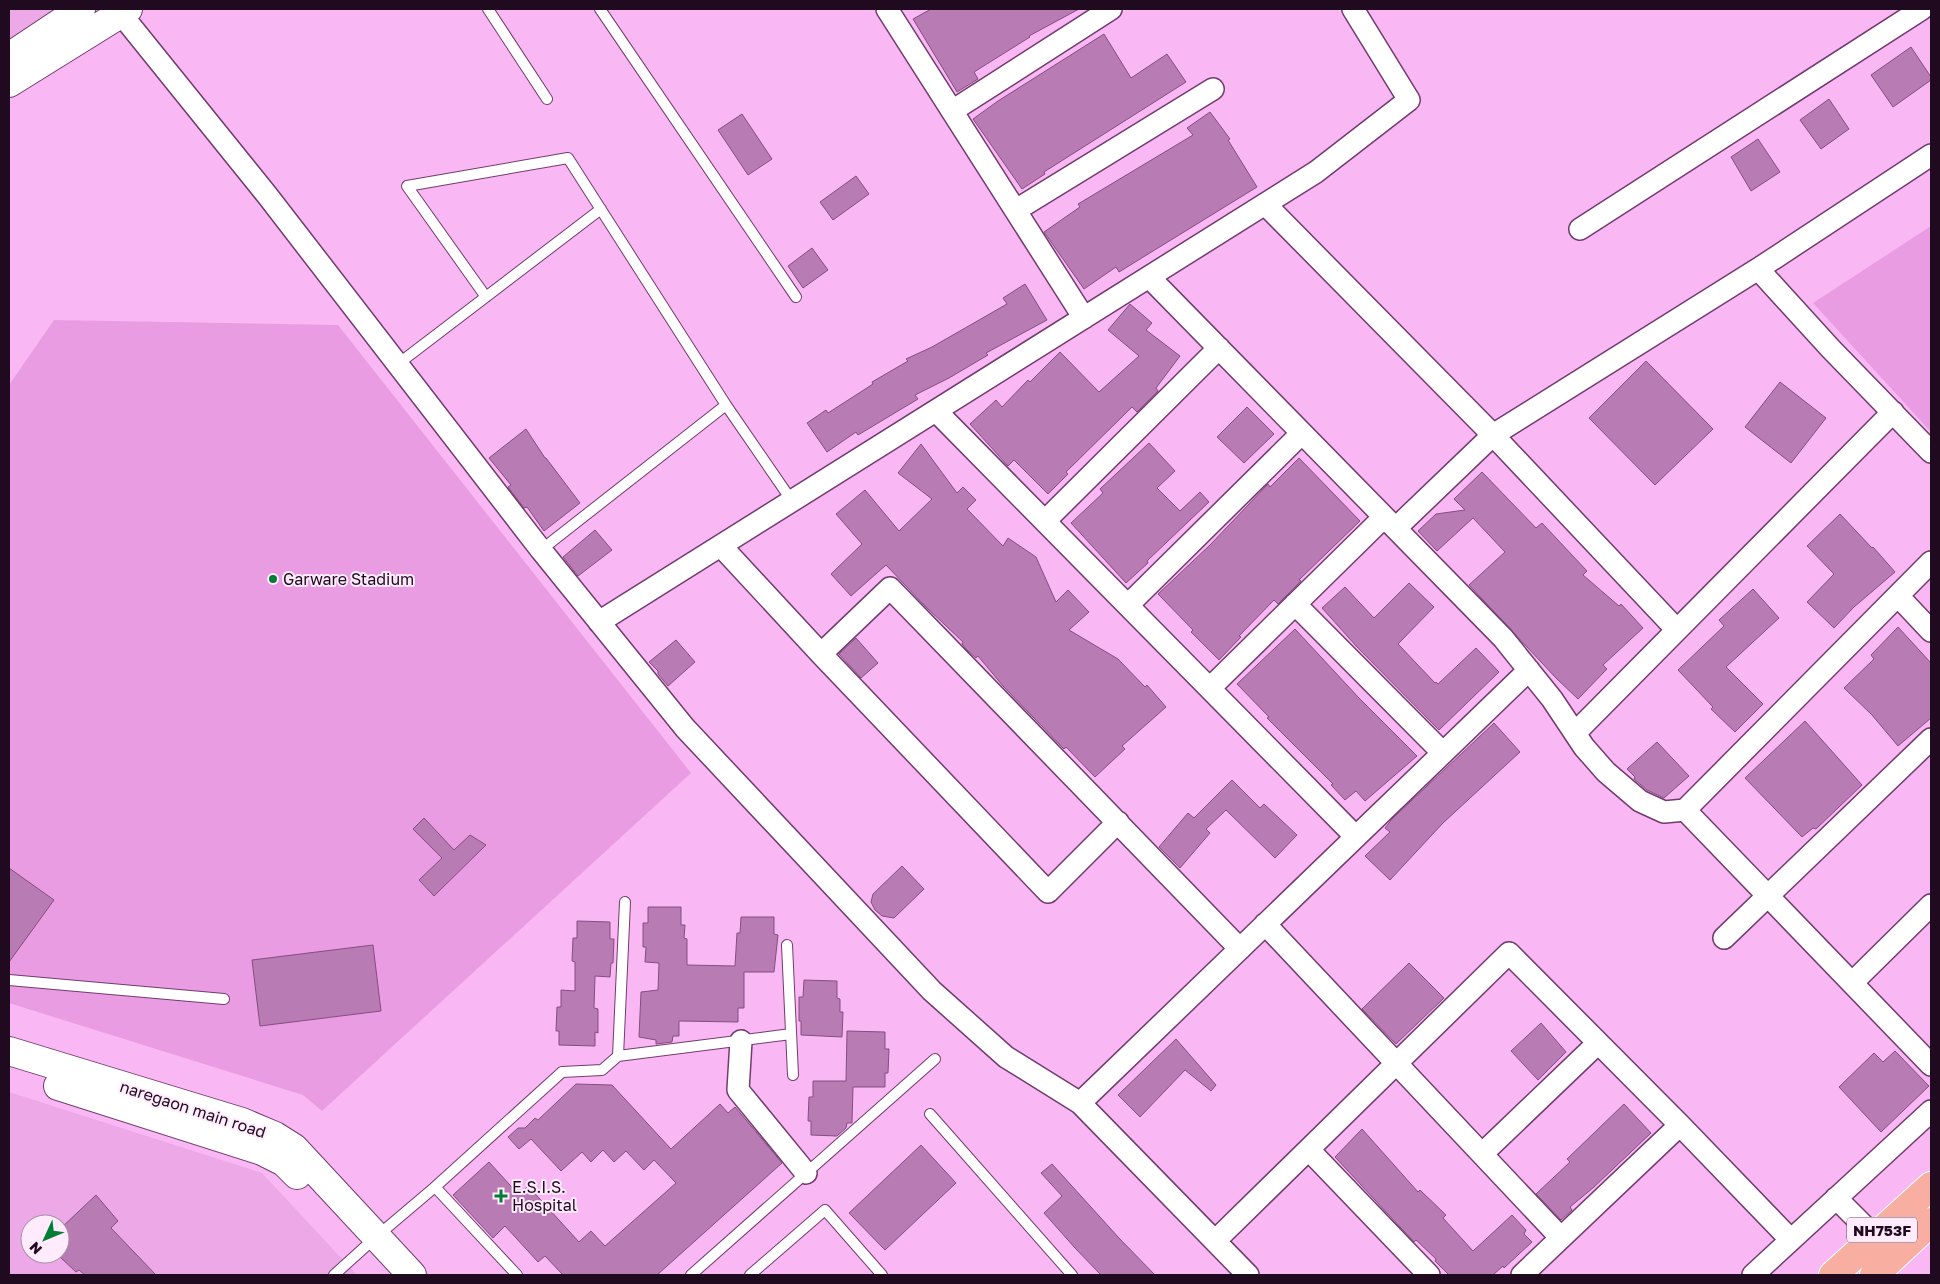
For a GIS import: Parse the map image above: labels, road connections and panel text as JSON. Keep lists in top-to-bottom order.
{
  "streets": {
    "highway": ["NH753F"],
    "street": ["naregaon main road"]
  },
  "places": {
    "other": ["Garware Stadium"],
    "health": ["E.S.I.S. Hospital"]
  },
  "north": "bottom left"
}
